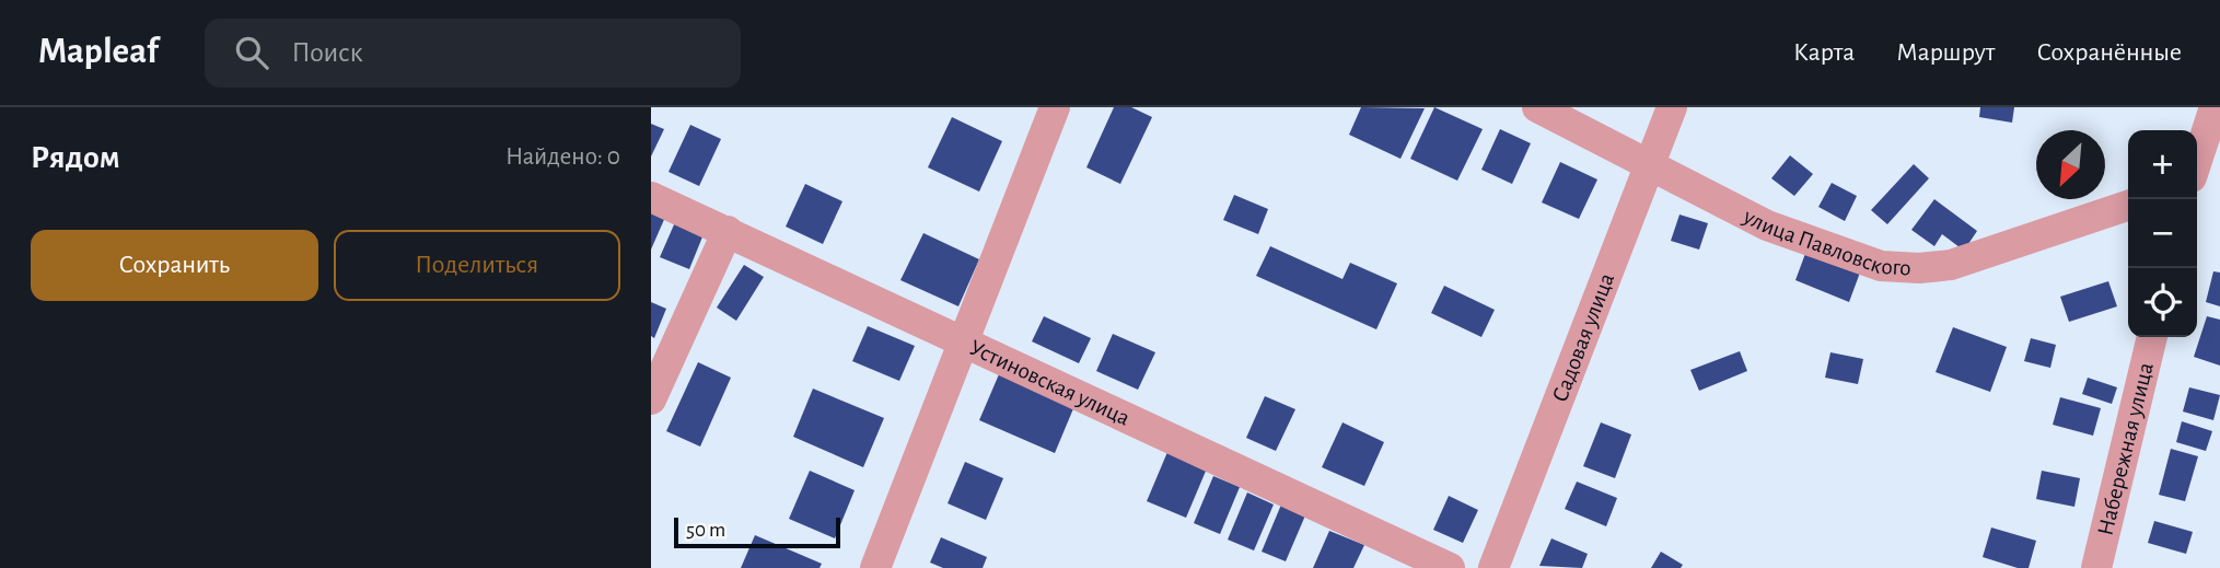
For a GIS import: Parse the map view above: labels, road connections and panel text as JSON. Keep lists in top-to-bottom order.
{
  "streets": {
    "street": [
      "улица Павловского",
      "Садовая улица",
      "Устиновская улица",
      "Набережная улица"
    ]
  },
  "crossings": [
    ["улица Павловского", "Садовая улица"]
  ],
  "scale_bar": "50 m",
  "north": "bottom left",
  "page": {
    "header": "Mapleaf",
    "search": "Поиск",
    "nav": ["Карта", "Маршрут", "Сохранённые"],
    "heading": ["Рядом", "Найдено: 0"],
    "map_buttons": ["+", "−"],
    "buttons": ["Сохранить", "Поделиться"],
    "scale": "50 m"
  }
}
